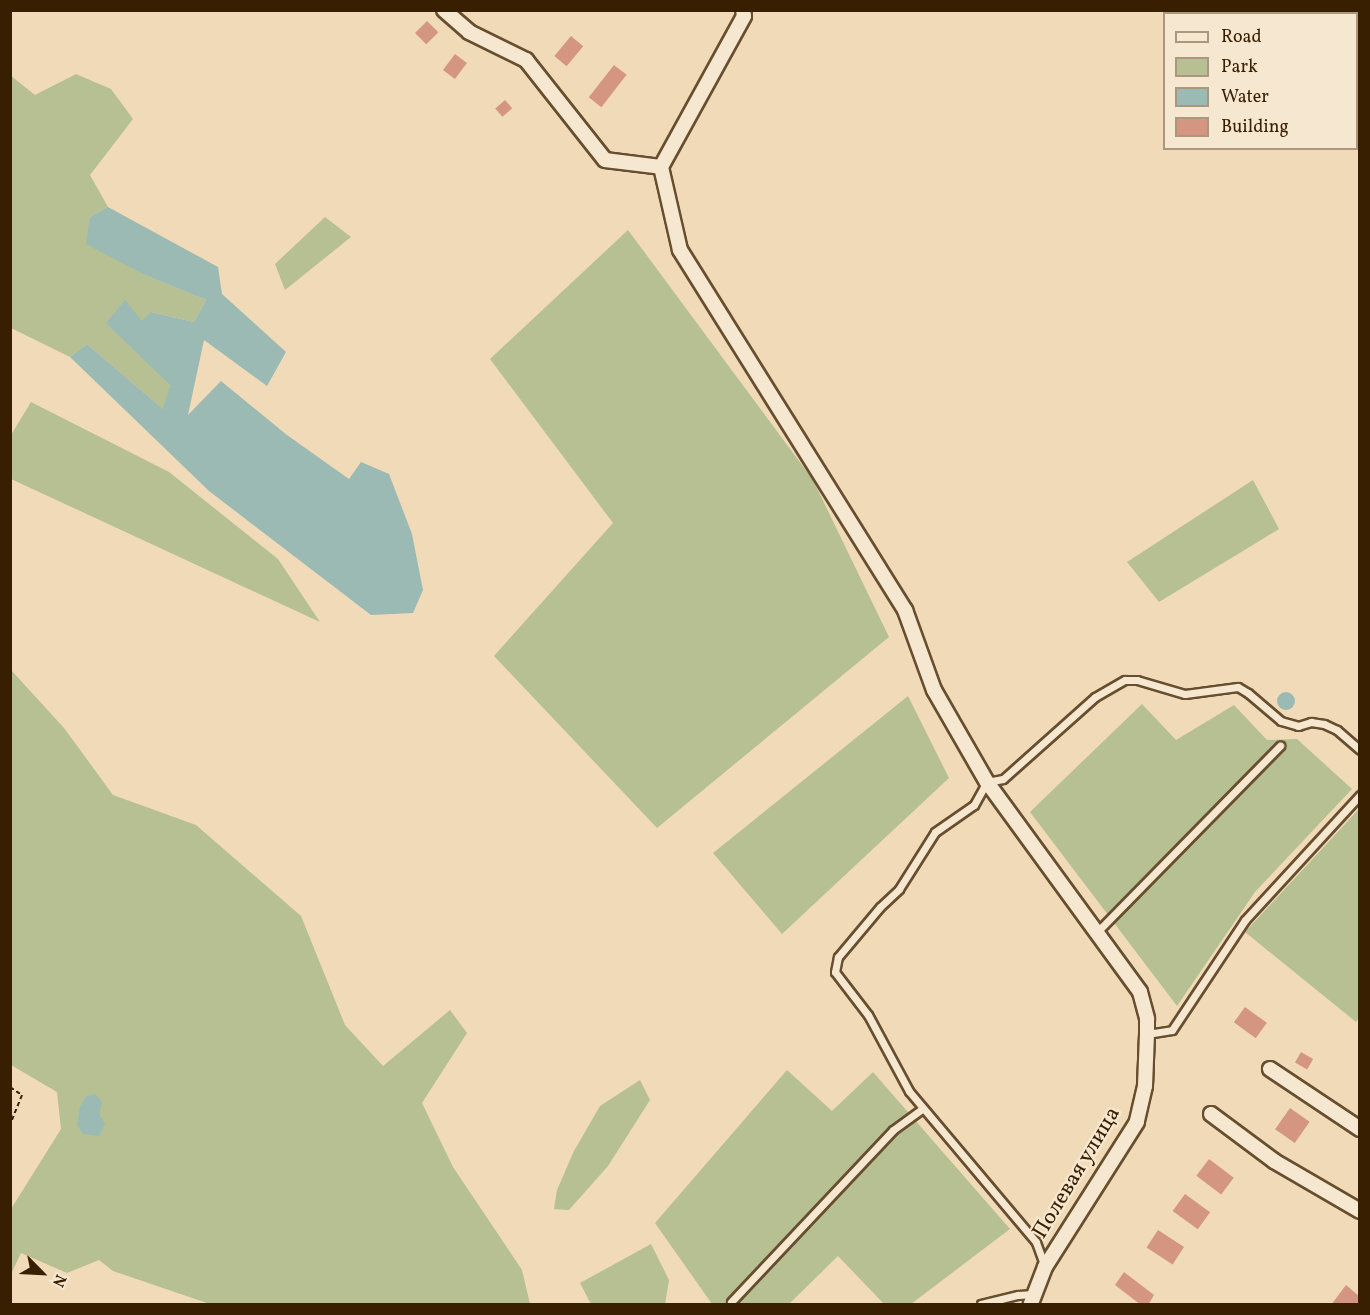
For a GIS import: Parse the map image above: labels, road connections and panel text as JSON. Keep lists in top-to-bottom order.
{
  "streets": {
    "street": ["Полевая улица"]
  },
  "legend": [
    "Road",
    "Park",
    "Water",
    "Building"
  ],
  "north": "bottom right"
}
